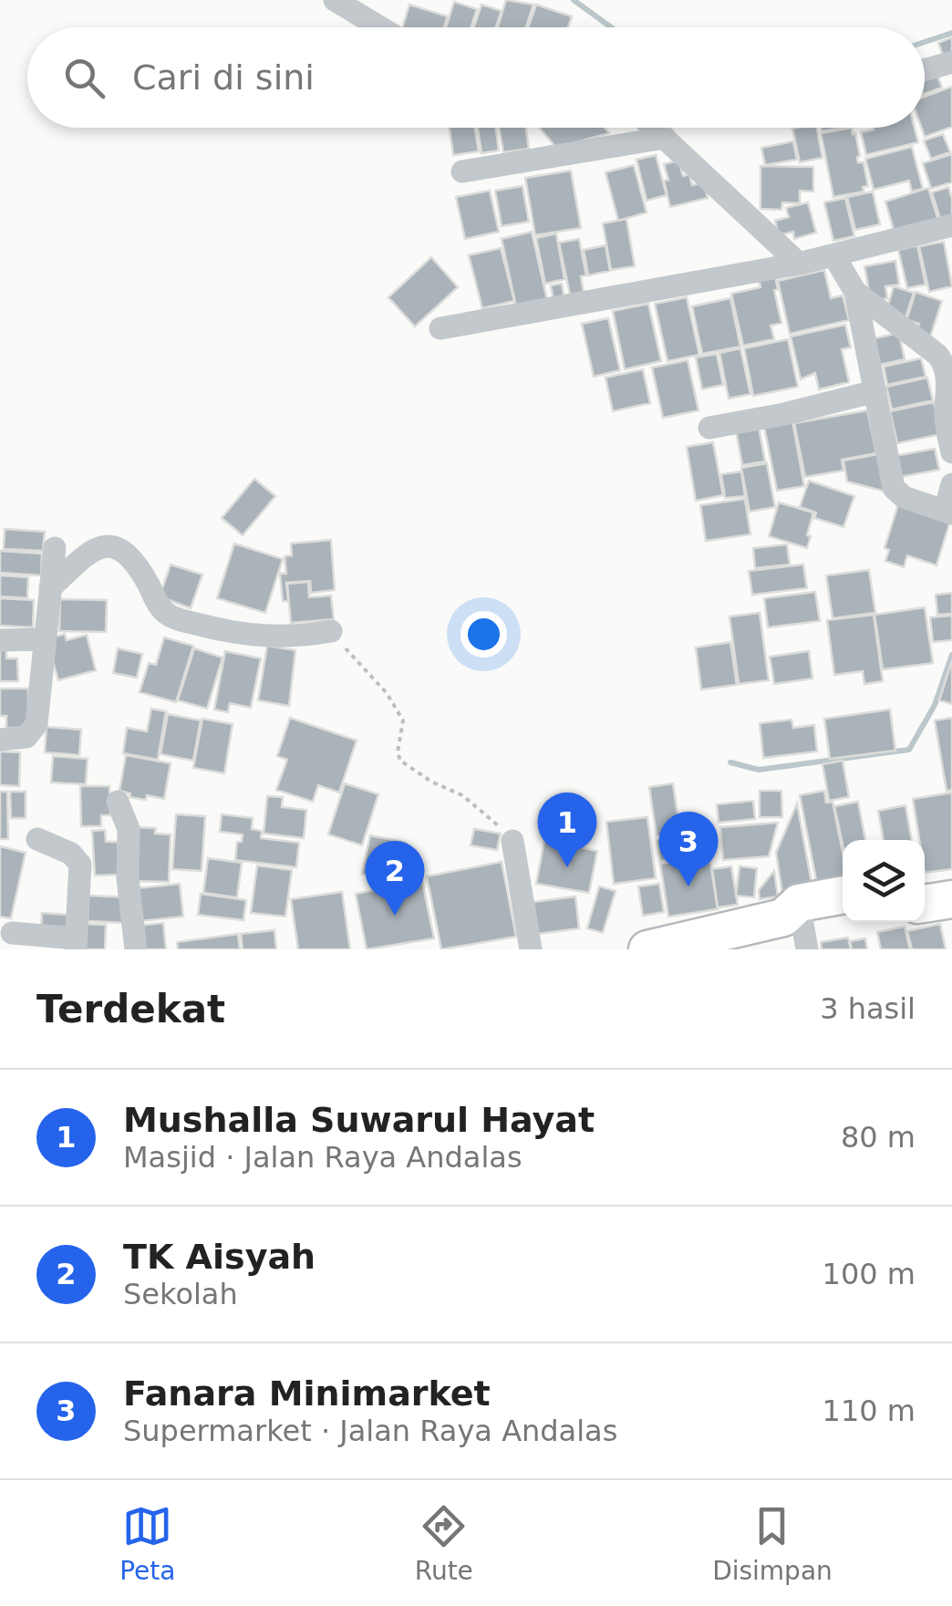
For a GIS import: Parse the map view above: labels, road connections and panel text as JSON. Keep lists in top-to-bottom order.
{
  "page": {
    "search": "Cari di sini",
    "pins": ["1", "3", "2"],
    "heading": ["Terdekat", "3 hasil"],
    "list": [
      {
        "mark": "1",
        "name": "Mushalla Suwarul Hayat",
        "note": "Masjid · Jalan Raya Andalas",
        "value": "80 m"
      },
      {
        "mark": "2",
        "name": "TK Aisyah",
        "note": "Sekolah",
        "value": "100 m"
      },
      {
        "mark": "3",
        "name": "Fanara Minimarket",
        "note": "Supermarket · Jalan Raya Andalas",
        "value": "110 m"
      }
    ],
    "nav": ["Peta", "Rute", "Disimpan"]
  }
}
